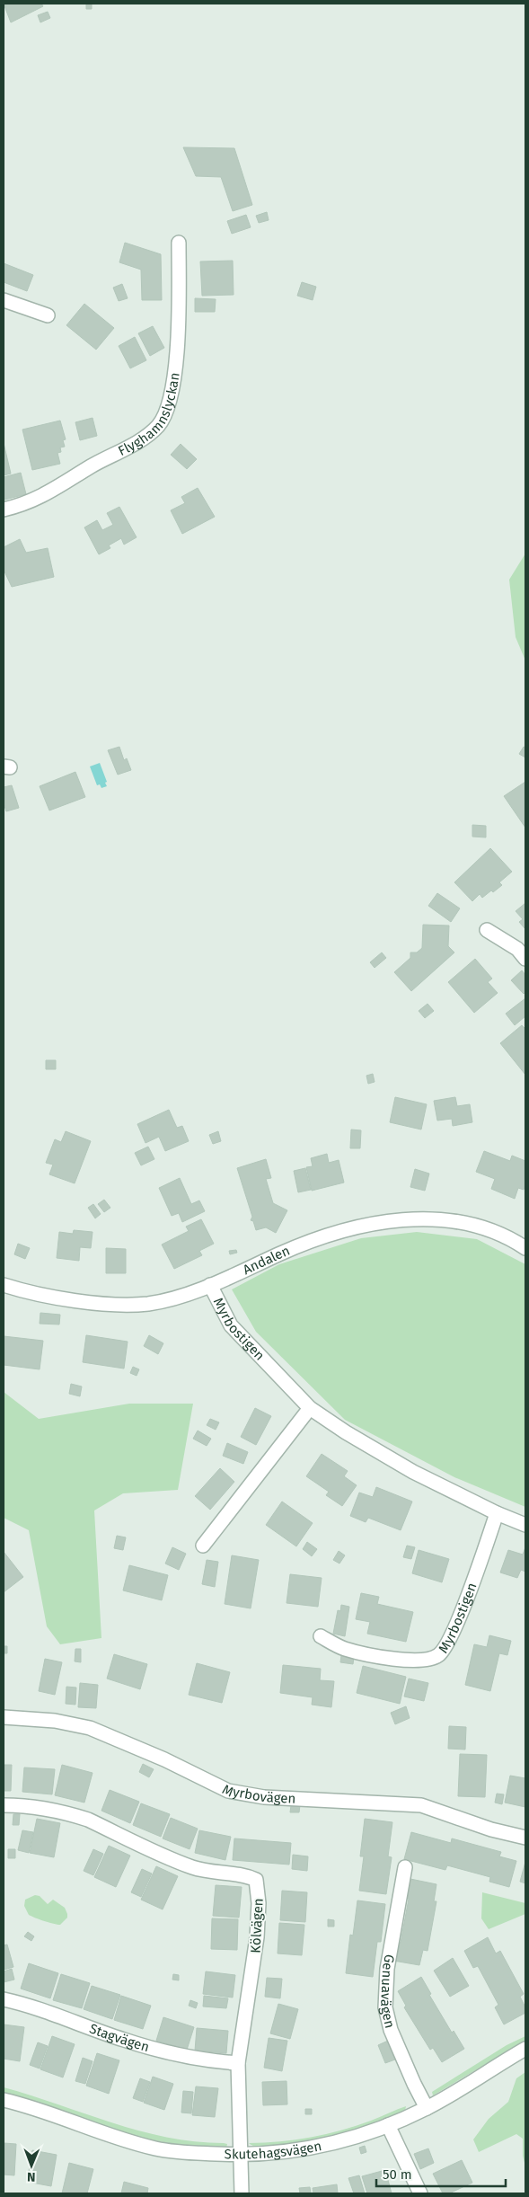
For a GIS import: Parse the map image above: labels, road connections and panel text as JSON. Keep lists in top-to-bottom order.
{
  "streets": {
    "street": [
      "Flyghamnslyckan",
      "Andalen",
      "Myrbostigen",
      "Myrbovägen",
      "Kölvägen",
      "Genuavägen",
      "Stagvägen",
      "Skutehagsvägen"
    ]
  },
  "crossings": [
    ["Andalen", "Myrbostigen"],
    ["Kölvägen", "Stagvägen"],
    ["Kölvägen", "Skutehagsvägen"],
    ["Genuavägen", "Skutehagsvägen"]
  ],
  "scale_bar": "50 m",
  "north": "bottom"
}
